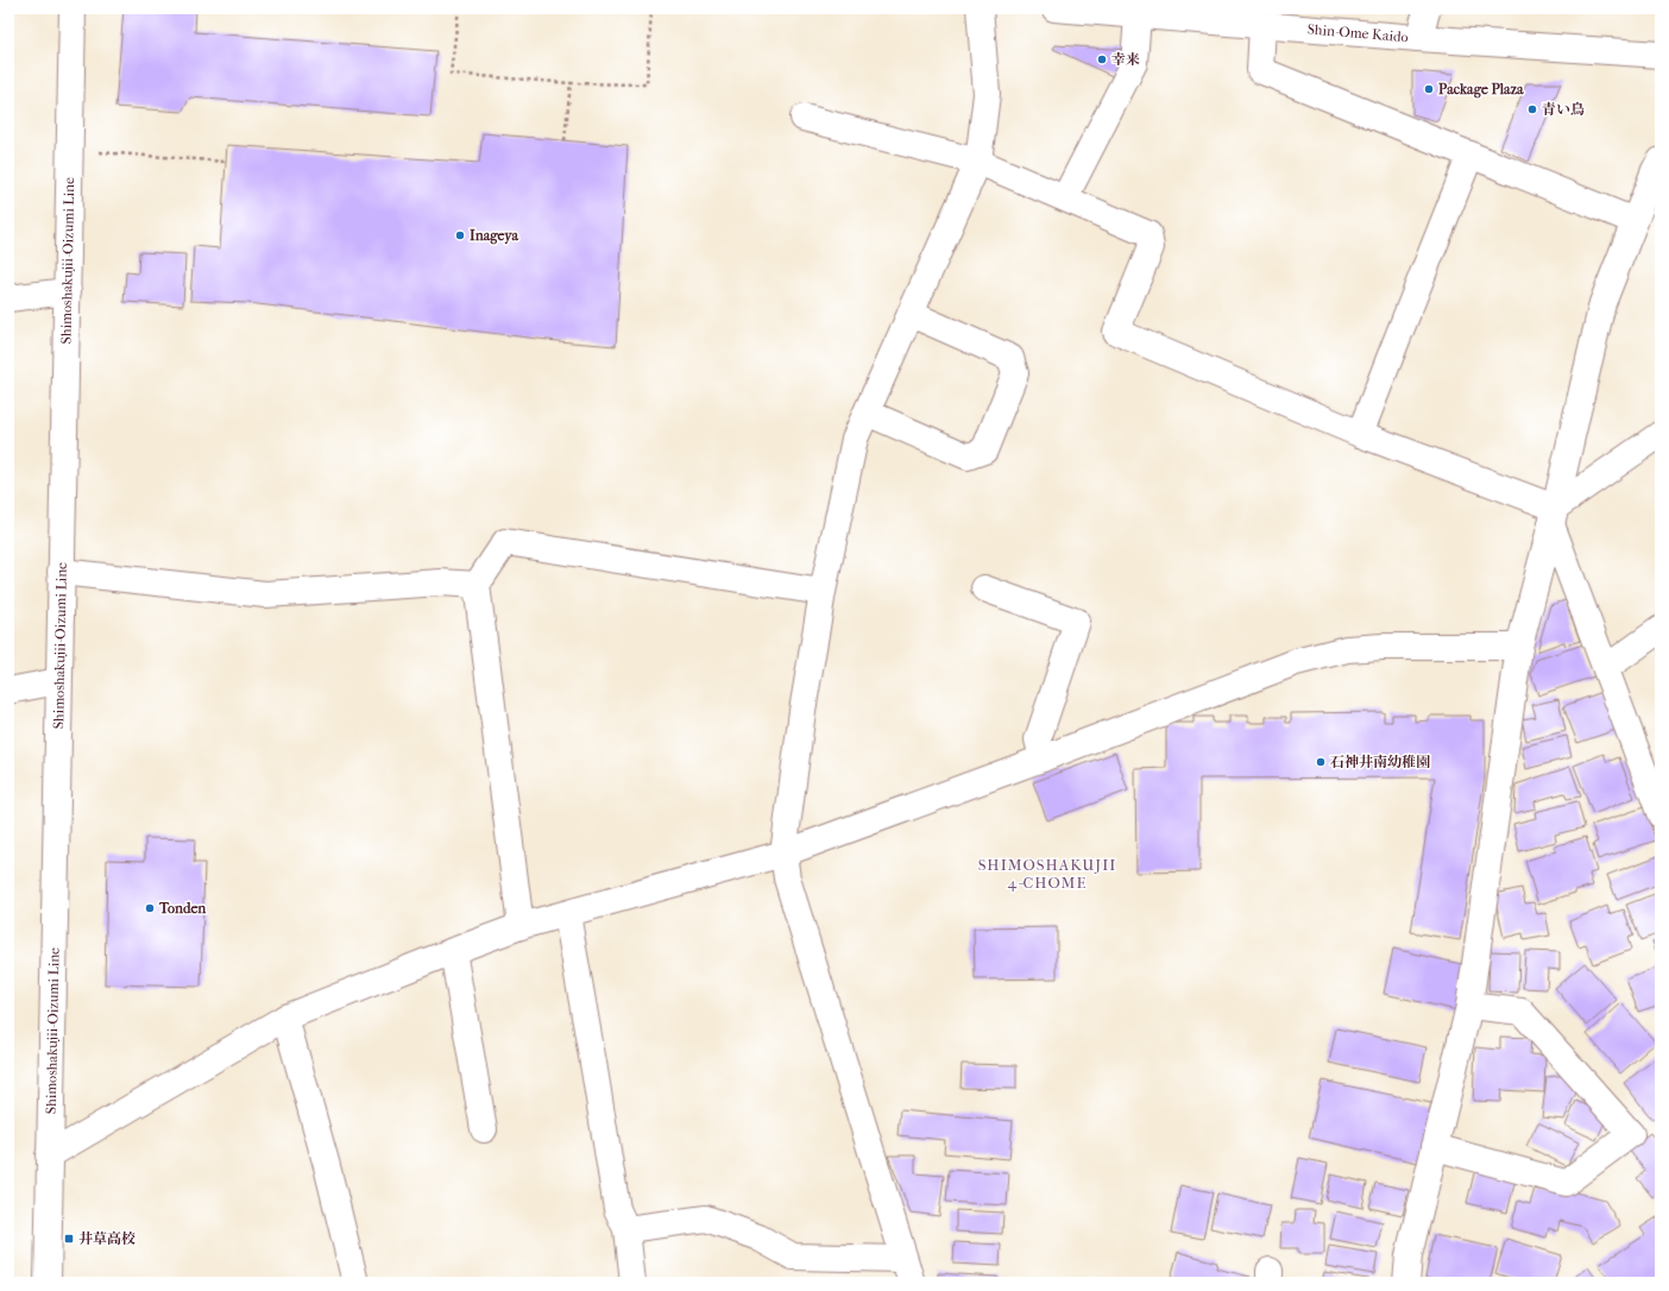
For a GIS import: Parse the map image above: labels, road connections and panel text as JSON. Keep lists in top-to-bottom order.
{
  "streets": {
    "street": ["Shin-Ome Kaido", "Shimoshakujii-Oizumi Line"]
  },
  "districts": ["SHIMOSHAKUJII 4-CHOME"],
  "places": {
    "other": [
      "幸来",
      "Package Plaza",
      "青い鳥",
      "Inageya",
      "石神井南幼稚園",
      "Tonden"
    ],
    "transit": ["井草高校"]
  }
}
